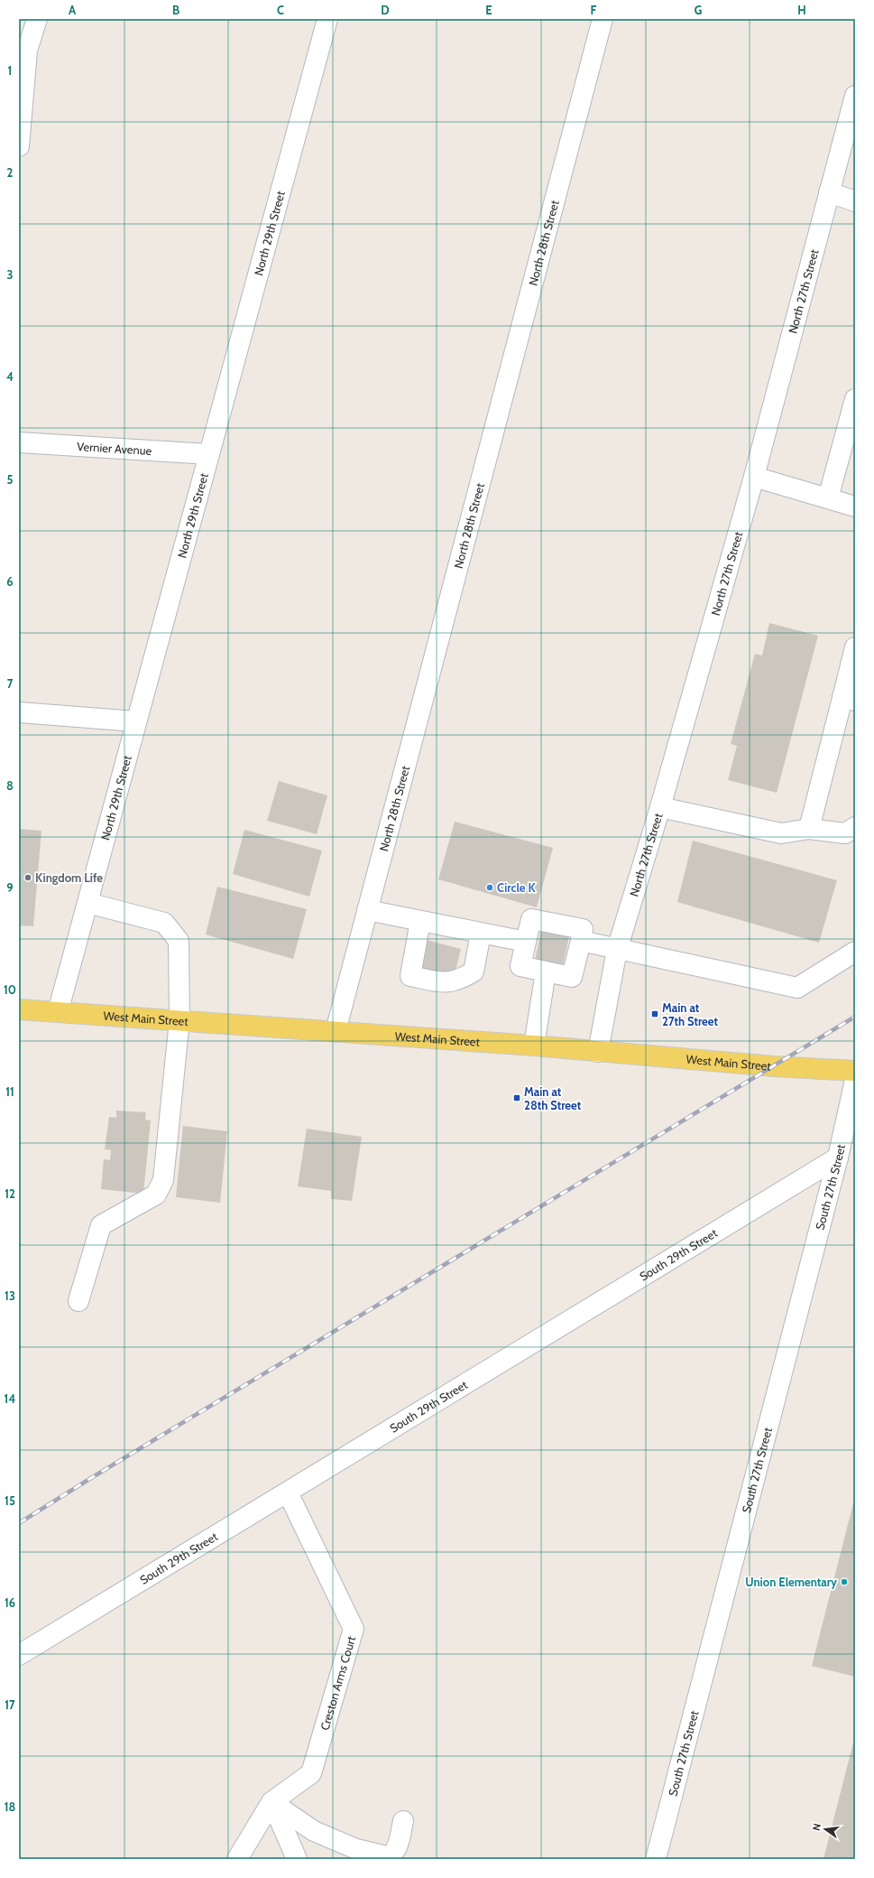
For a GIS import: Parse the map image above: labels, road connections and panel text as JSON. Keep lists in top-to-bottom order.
{
  "streets": {
    "main road": ["West Main Street"],
    "street": [
      "North 29th Street",
      "North 28th Street",
      "North 27th Street",
      "Vernier Avenue",
      "South 27th Street",
      "South 29th Street",
      "Creston Arms Court"
    ]
  },
  "crossings": [
    ["North 29th Street", "Vernier Avenue"],
    ["North 29th Street", "West Main Street"],
    ["North 28th Street", "West Main Street"],
    ["North 27th Street", "West Main Street"],
    ["South 27th Street", "South 29th Street"],
    ["South 29th Street", "Creston Arms Court"]
  ],
  "places": {
    "other": ["Kingdom Life", "Circle K", "Union Elementary"],
    "transit": ["Main at 27th Street", "Main at 28th Street"]
  },
  "north": "left",
  "grid": {
    "columns": [
      "A",
      "B",
      "C",
      "D",
      "E",
      "F",
      "G",
      "H"
    ],
    "rows": [
      "1",
      "2",
      "3",
      "4",
      "5",
      "6",
      "7",
      "8",
      "9",
      "10",
      "11",
      "12",
      "13",
      "14",
      "15",
      "16",
      "17",
      "18"
    ]
  }
}
